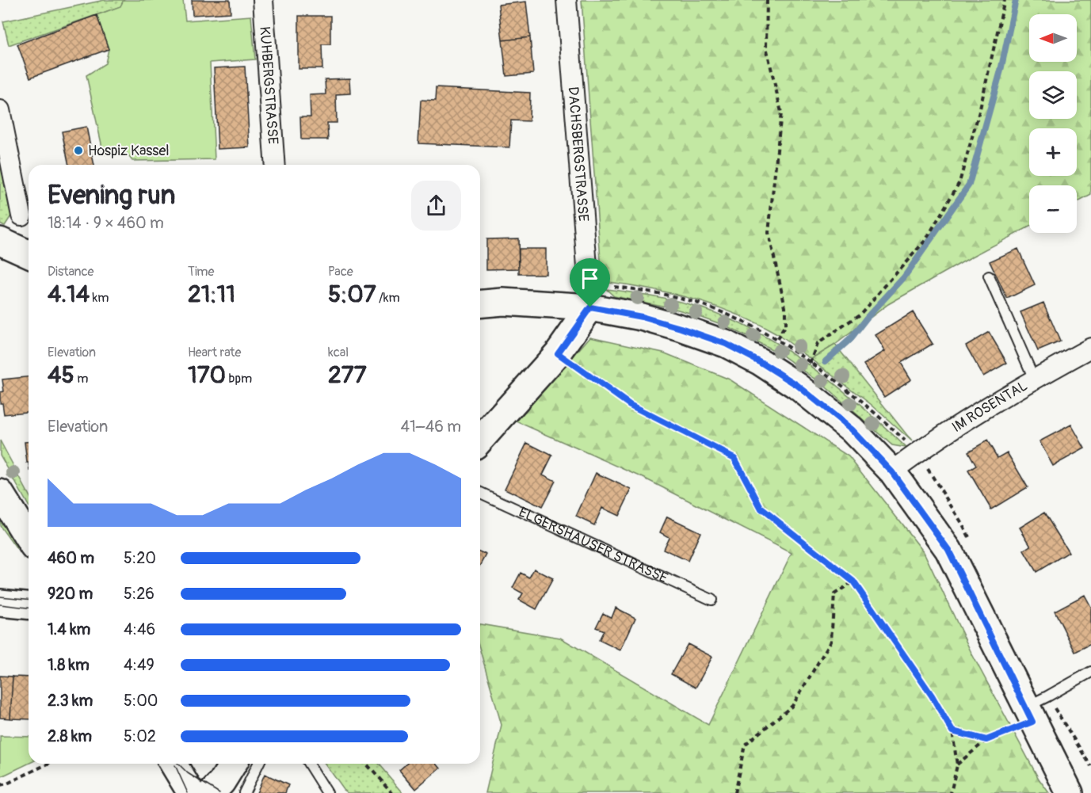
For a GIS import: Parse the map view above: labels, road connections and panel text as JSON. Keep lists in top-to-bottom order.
{
  "streets": {
    "street": ["KUHBERGSTRASSE", "DACHSBERGSTRASSE", "IM ROSENTAL"],
    "lane": ["ELGERSHÄUSER STRASSE"]
  },
  "places": ["Hospiz Kassel"],
  "north": "left",
  "page": {
    "map_buttons": ["+", "−"],
    "heading": ["Evening run", "18:14 · 9 × 460 m"],
    "stats": [
      ["Distance", "4.14 km"],
      ["Time", "21:11"],
      ["Pace", "5:07 /km"],
      ["Elevation", "45 m"],
      ["Heart rate", "170 bpm"],
      ["kcal", "277"]
    ],
    "chart": ["Elevation", "41–46 m"],
    "list": [
      {
        "name": "460 m",
        "note": "5:20"
      },
      {
        "name": "920 m",
        "note": "5:26"
      },
      {
        "name": "1.4 km",
        "note": "4:46"
      },
      {
        "name": "1.8 km",
        "note": "4:49"
      },
      {
        "name": "2.3 km",
        "note": "5:00"
      },
      {
        "name": "2.8 km",
        "note": "5:02"
      }
    ]
  }
}
